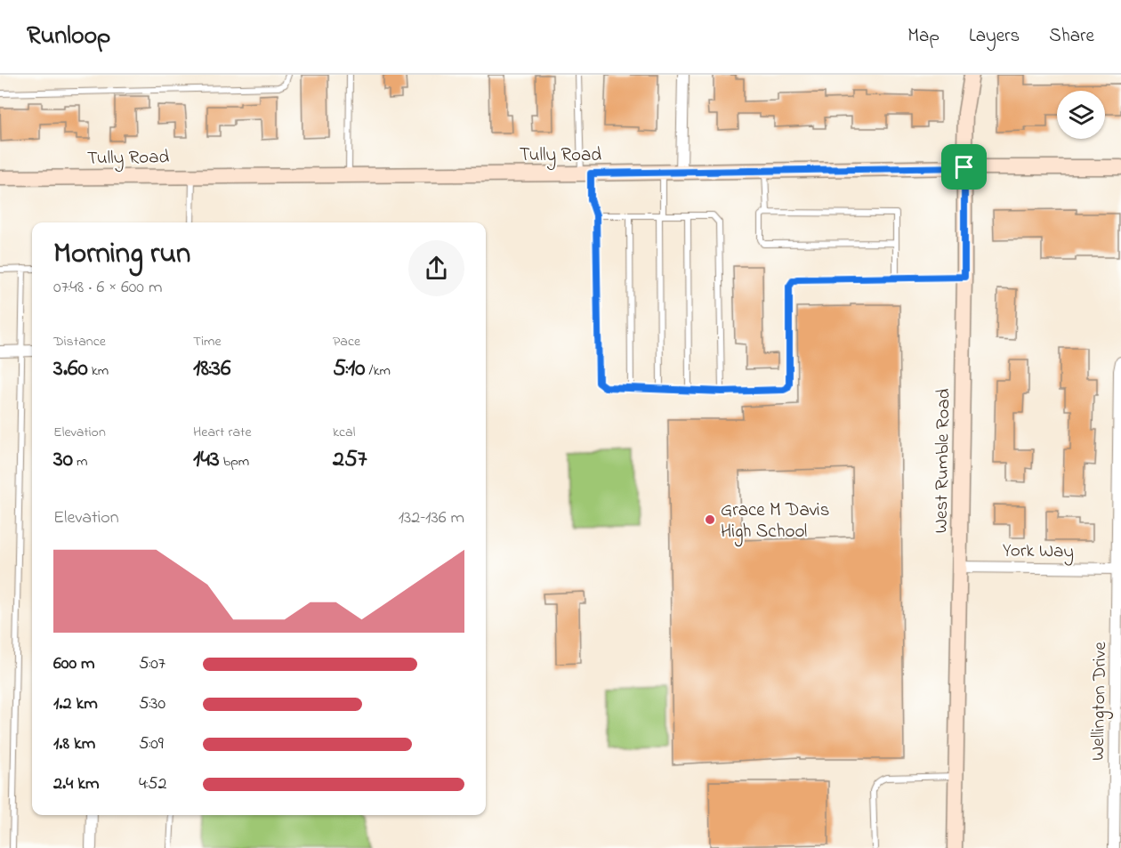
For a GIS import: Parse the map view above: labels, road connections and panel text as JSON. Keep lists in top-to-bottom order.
{
  "streets": {
    "main road": ["Tully Road", "West Rumble Road"],
    "street": ["York Way", "Wellington Drive"]
  },
  "crossings": [
    ["Tully Road", "West Rumble Road"],
    ["West Rumble Road", "York Way"],
    ["York Way", "Wellington Drive"]
  ],
  "places": ["Grace M Davis High School"],
  "page": {
    "header": "Runloop",
    "nav": ["Map", "Layers", "Share"],
    "heading": ["Morning run", "07:48 · 6 × 600 m"],
    "stats": [
      ["Distance", "3.60 km"],
      ["Time", "18:36"],
      ["Pace", "5:10 /km"],
      ["Elevation", "30 m"],
      ["Heart rate", "143 bpm"],
      ["kcal", "257"]
    ],
    "chart": ["Elevation", "132–136 m"],
    "list": [
      {
        "name": "600 m",
        "note": "5:07"
      },
      {
        "name": "1.2 km",
        "note": "5:30"
      },
      {
        "name": "1.8 km",
        "note": "5:09"
      },
      {
        "name": "2.4 km",
        "note": "4:52"
      }
    ]
  }
}
